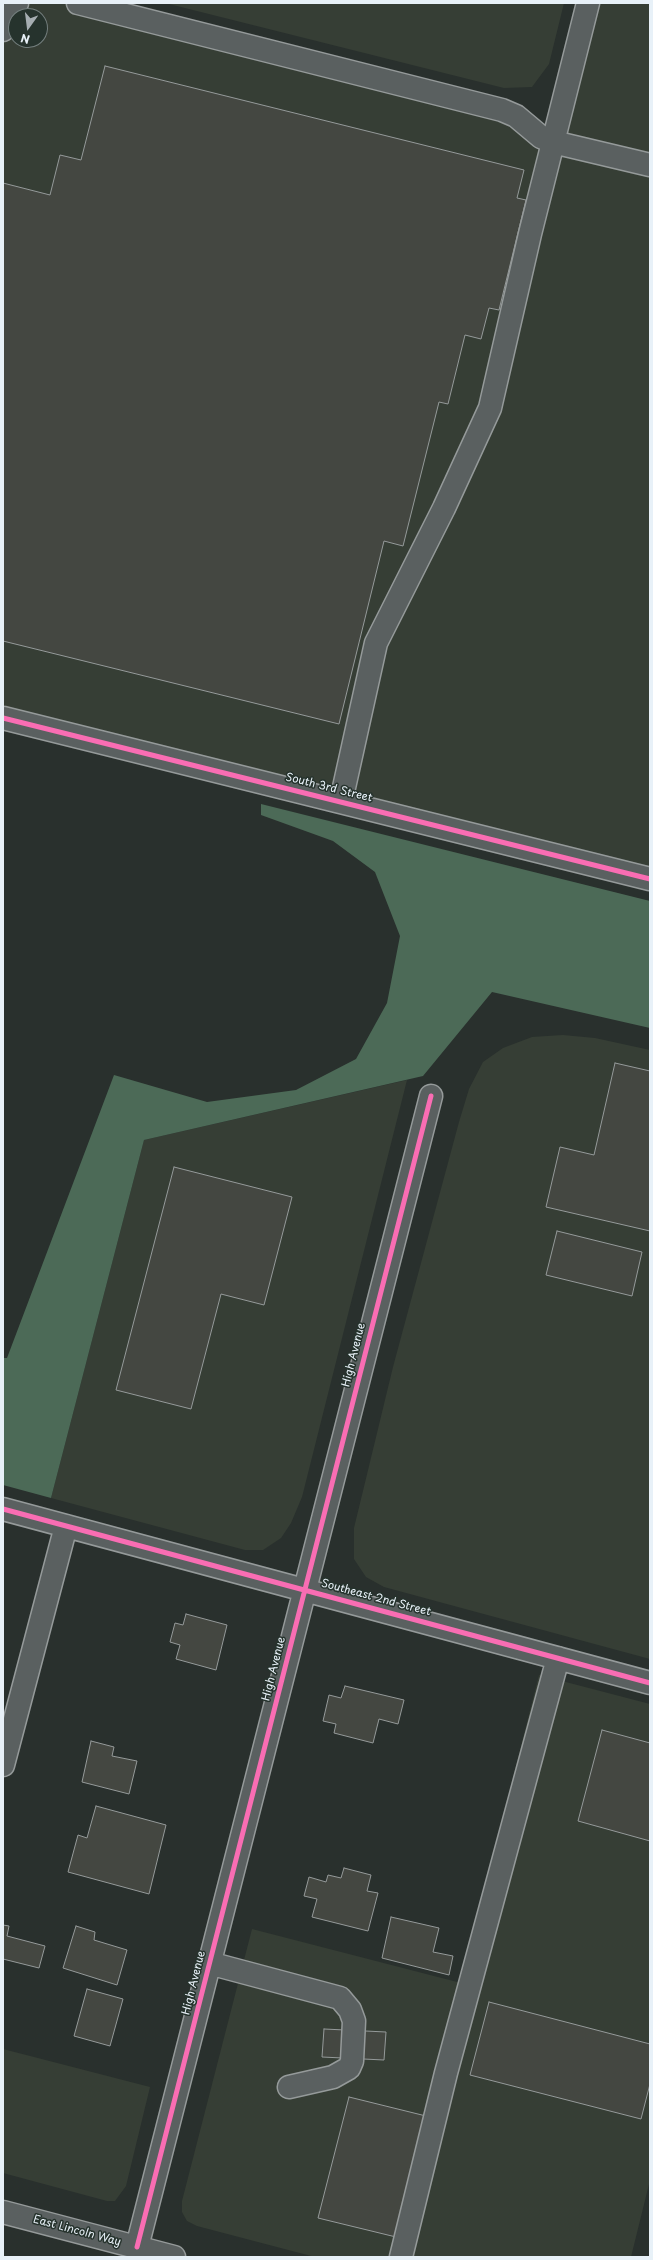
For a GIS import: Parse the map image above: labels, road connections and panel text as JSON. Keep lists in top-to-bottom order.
{
  "streets": {
    "street": [
      "South 3rd Street",
      "High Avenue",
      "Southeast 2nd Street",
      "East Lincoln Way"
    ]
  },
  "crossings": [
    ["High Avenue", "Southeast 2nd Street"],
    ["High Avenue", "East Lincoln Way"]
  ],
  "north": "bottom"
}
